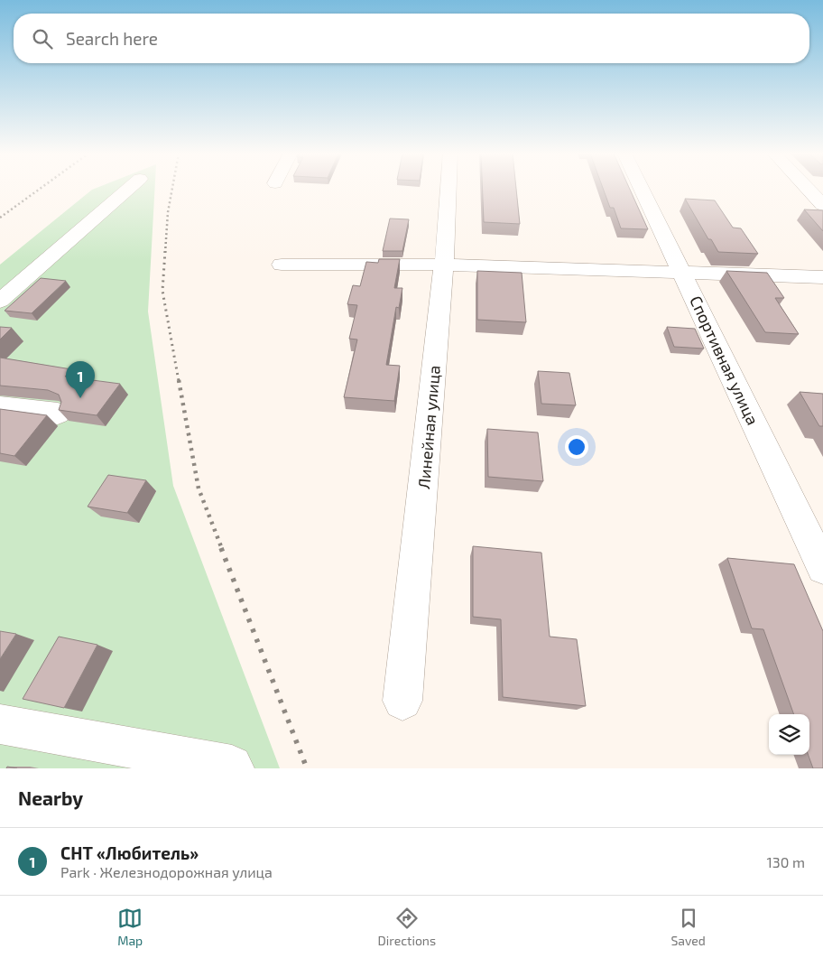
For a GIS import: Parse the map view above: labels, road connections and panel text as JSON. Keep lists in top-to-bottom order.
{
  "streets": {
    "street": ["Спортивная улица", "Линейная улица"]
  },
  "page": {
    "search": "Search here",
    "pins": "1",
    "heading": "Nearby",
    "list": [
      {
        "mark": "1",
        "name": "СНТ «Любитель»",
        "note": "Park · Железнодорожная улица",
        "value": "130 m"
      }
    ],
    "nav": ["Map", "Directions", "Saved"]
  }
}
